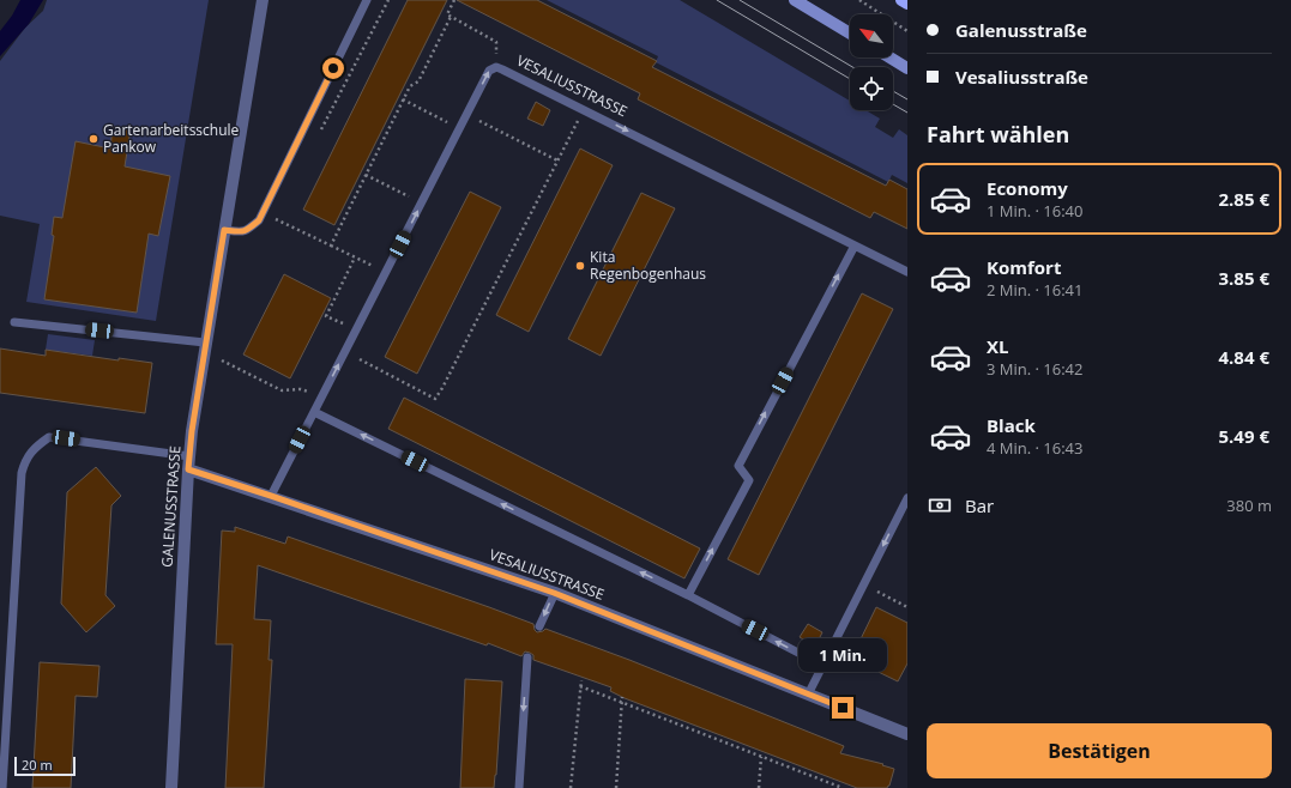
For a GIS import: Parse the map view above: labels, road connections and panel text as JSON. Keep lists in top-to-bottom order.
{
  "streets": {
    "street": ["VESALIUSSTRASSE", "GALENUSSTRASSE"]
  },
  "crossings": [
    ["VESALIUSSTRASSE", "GALENUSSTRASSE"]
  ],
  "places": ["Gartenarbeitsschule Pankow", "Kita Regenbogenhaus"],
  "scale_bar": "20 m",
  "north": "top left",
  "page": {
    "banner": ["Galenusstraße", "Vesaliusstraße"],
    "heading": "Fahrt wählen",
    "list": [
      {
        "name": "Economy",
        "note": "1 Min. · 16:40",
        "value": "2.85 €"
      },
      {
        "name": "Komfort",
        "note": "2 Min. · 16:41",
        "value": "3.85 €"
      },
      {
        "name": "XL",
        "note": "3 Min. · 16:42",
        "value": "4.84 €"
      },
      {
        "name": "Black",
        "note": "4 Min. · 16:43",
        "value": "5.49 €"
      }
    ],
    "pay": ["Bar", "380 m"],
    "bubble": "1 Min.",
    "buttons": "Bestätigen",
    "scale": "20 m"
  }
}
